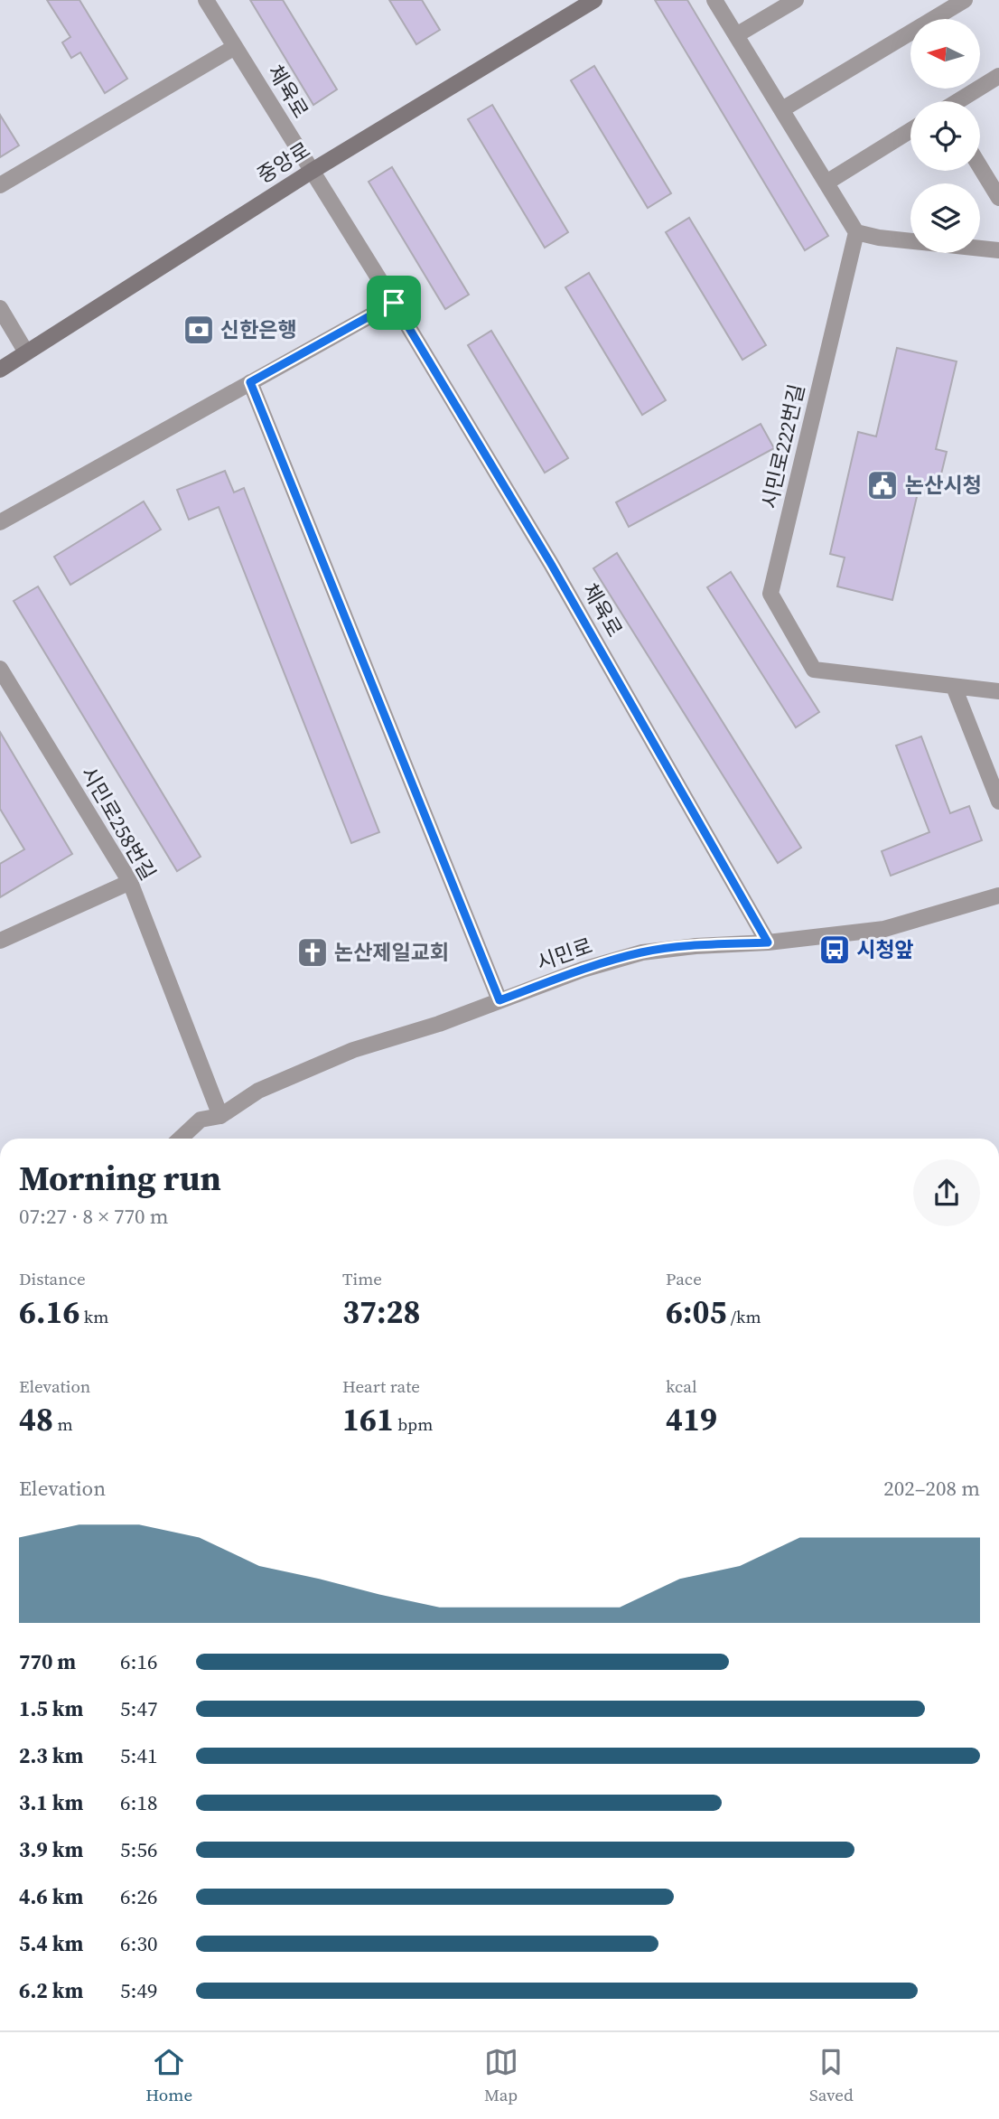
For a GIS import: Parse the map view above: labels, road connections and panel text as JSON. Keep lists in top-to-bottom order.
{
  "streets": {
    "street": [
      "체육로",
      "중앙로",
      "시민로222번길",
      "시민로258번길",
      "시민로"
    ]
  },
  "crossings": [
    ["체육로", "중앙로"],
    ["체육로", "시민로"],
    ["시민로258번길", "시민로"]
  ],
  "places": {
    "bank": ["신한은행"],
    "public building": ["논산시청"],
    "bus stop": ["시청앞"],
    "church": ["논산제일교회"]
  },
  "north": "left",
  "page": {
    "heading": ["Morning run", "07:27 · 8 × 770 m"],
    "stats": [
      ["Distance", "6.16 km"],
      ["Time", "37:28"],
      ["Pace", "6:05 /km"],
      ["Elevation", "48 m"],
      ["Heart rate", "161 bpm"],
      ["kcal", "419"]
    ],
    "chart": ["Elevation", "202–208 m"],
    "list": [
      {
        "name": "770 m",
        "note": "6:16"
      },
      {
        "name": "1.5 km",
        "note": "5:47"
      },
      {
        "name": "2.3 km",
        "note": "5:41"
      },
      {
        "name": "3.1 km",
        "note": "6:18"
      },
      {
        "name": "3.9 km",
        "note": "5:56"
      },
      {
        "name": "4.6 km",
        "note": "6:26"
      },
      {
        "name": "5.4 km",
        "note": "6:30"
      },
      {
        "name": "6.2 km",
        "note": "5:49"
      }
    ],
    "tabs": ["Home", "Map", "Saved"]
  }
}
